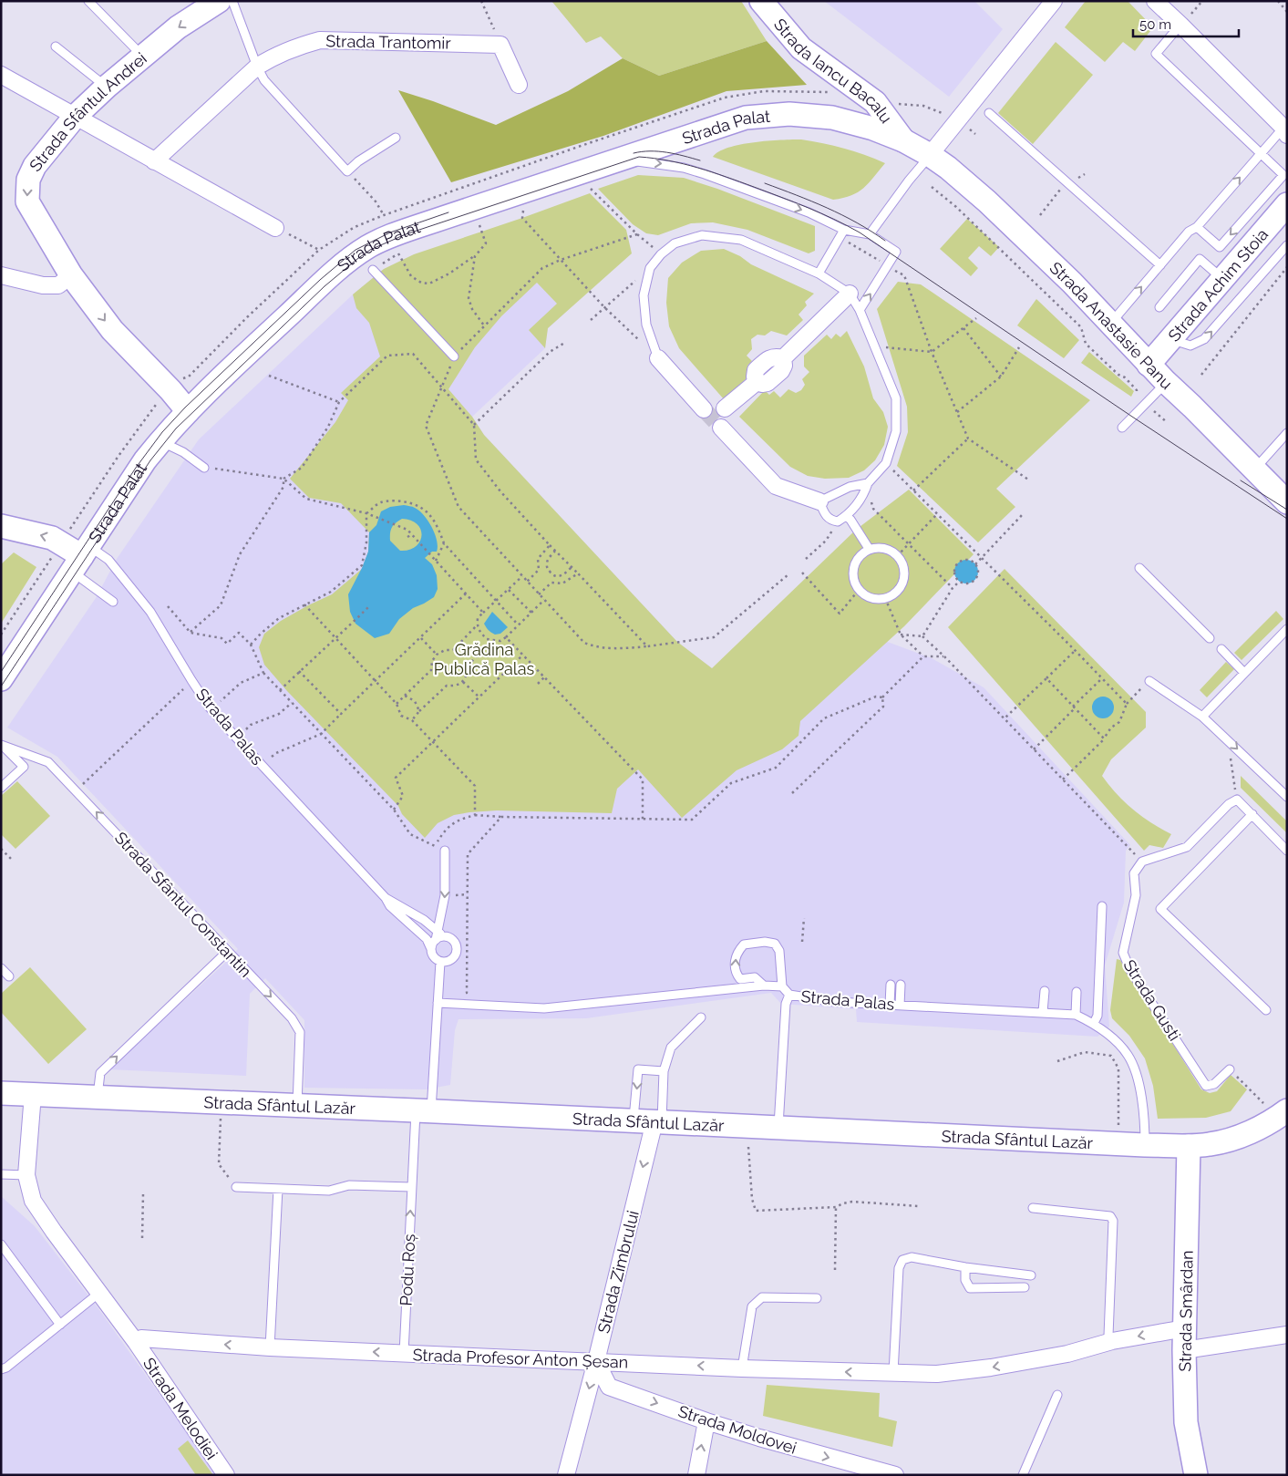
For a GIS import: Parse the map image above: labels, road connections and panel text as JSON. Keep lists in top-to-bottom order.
{
  "streets": {
    "main road": [
      "Strada Iancu Bacalu",
      "Strada Sfântul Andrei",
      "Strada Palat",
      "Strada Achim Stoia",
      "Strada Anastasie Panu",
      "Strada Sfântul Lazăr",
      "Strada Smârdan"
    ],
    "street": [
      "Strada Trantomir",
      "Strada Zimbrului",
      "Strada Profesor Anton Șesan",
      "Strada Melodiei",
      "Strada Moldovei"
    ],
    "lane": [
      "Strada Palas",
      "Strada Sfântul Constantin",
      "Strada Gusti",
      "Podu Roș"
    ]
  },
  "crossings": [
    ["Strada Iancu Bacalu", "Strada Palat"],
    ["Strada Sfântul Andrei", "Strada Palat"],
    ["Strada Palat", "Strada Anastasie Panu"],
    ["Strada Palat", "Strada Palas"],
    ["Strada Achim Stoia", "Strada Anastasie Panu"],
    ["Strada Palas", "Strada Sfântul Lazăr"],
    ["Strada Palas", "Podu Roș"],
    ["Strada Sfântul Constantin", "Strada Sfântul Lazăr"],
    ["Strada Sfântul Lazăr", "Podu Roș"],
    ["Strada Sfântul Lazăr", "Strada Zimbrului"],
    ["Strada Sfântul Lazăr", "Strada Smârdan"],
    ["Podu Roș", "Strada Profesor Anton Șesan"],
    ["Strada Zimbrului", "Strada Profesor Anton Șesan"],
    ["Strada Zimbrului", "Strada Moldovei"],
    ["Strada Smârdan", "Strada Profesor Anton Șesan"],
    ["Strada Profesor Anton Șesan", "Strada Melodiei"],
    ["Strada Profesor Anton Șesan", "Strada Moldovei"]
  ],
  "one_way": [
    "Podu Roș",
    "Strada Zimbrului",
    "Strada Profesor Anton Șesan",
    "Strada Moldovei"
  ],
  "parks": ["Grădina Publică Palas"],
  "scale_bar": "50 m"
}
